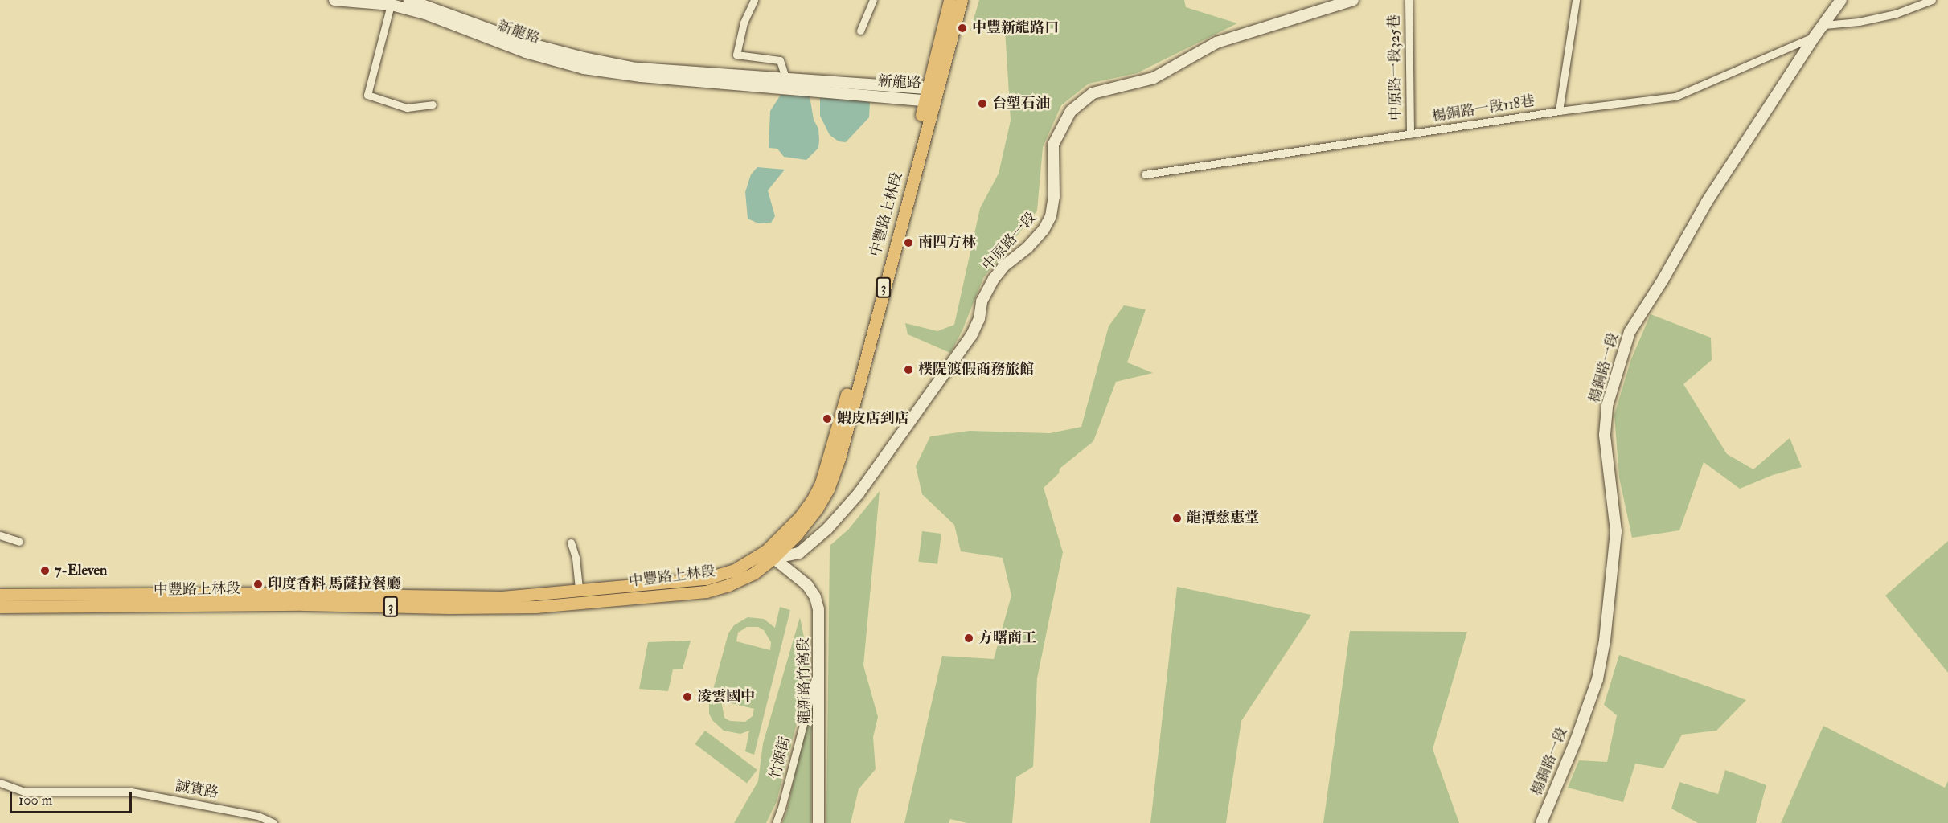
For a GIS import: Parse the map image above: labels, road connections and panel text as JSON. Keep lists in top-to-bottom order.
{
  "streets": {
    "main road": ["中豐路上林段", "3"],
    "street": [
      "新龍路",
      "中原路一段325巷",
      "楊銅路一段118巷",
      "中原路一段",
      "楊銅路一段",
      "龍新路竹窩段",
      "竹源街",
      "誠實路"
    ]
  },
  "crossings": [
    ["新龍路", "中豐路上林段"],
    ["中原路一段325巷", "楊銅路一段118巷"],
    ["楊銅路一段118巷", "楊銅路一段"],
    ["中豐路上林段", "中原路一段"],
    ["中豐路上林段", "龍新路竹窩段"],
    ["中原路一段", "龍新路竹窩段"],
    ["龍新路竹窩段", "竹源街"]
  ],
  "places": [
    "中豐新龍路口",
    "台塑石油",
    "南四方林",
    "樸隄渡假商務旅館",
    "蝦皮店到店",
    "龍潭慈惠堂",
    "7-Eleven",
    "印度香料 馬薩拉餐廳",
    "方曙商工",
    "凌雲國中"
  ],
  "scale_bar": "100 m"
}
